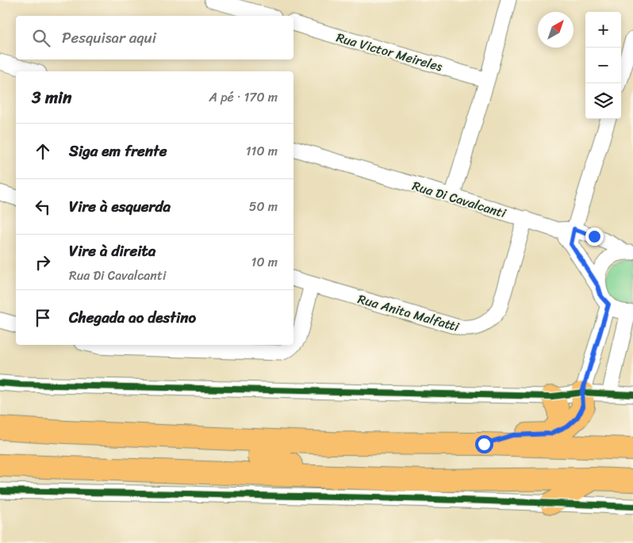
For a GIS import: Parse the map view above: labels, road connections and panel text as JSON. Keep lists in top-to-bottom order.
{
  "streets": {
    "street": ["Rua Victor Meireles", "Rua Di Cavalcanti", "Rua Anita Malfatti"]
  },
  "crossings": [
    ["Rua Di Cavalcanti", "Rua Anita Malfatti"]
  ],
  "north": "top right",
  "page": {
    "map_buttons": ["+", "−"],
    "search": "Pesquisar aqui",
    "heading": ["3 min", "A pé · 170 m"],
    "list": [
      ["Siga em frente", "110 m"],
      ["Vire à esquerda", "50 m"],
      ["Vire à direita", "Rua Di Cavalcanti", "10 m"],
      "Chegada ao destino"
    ]
  }
}
